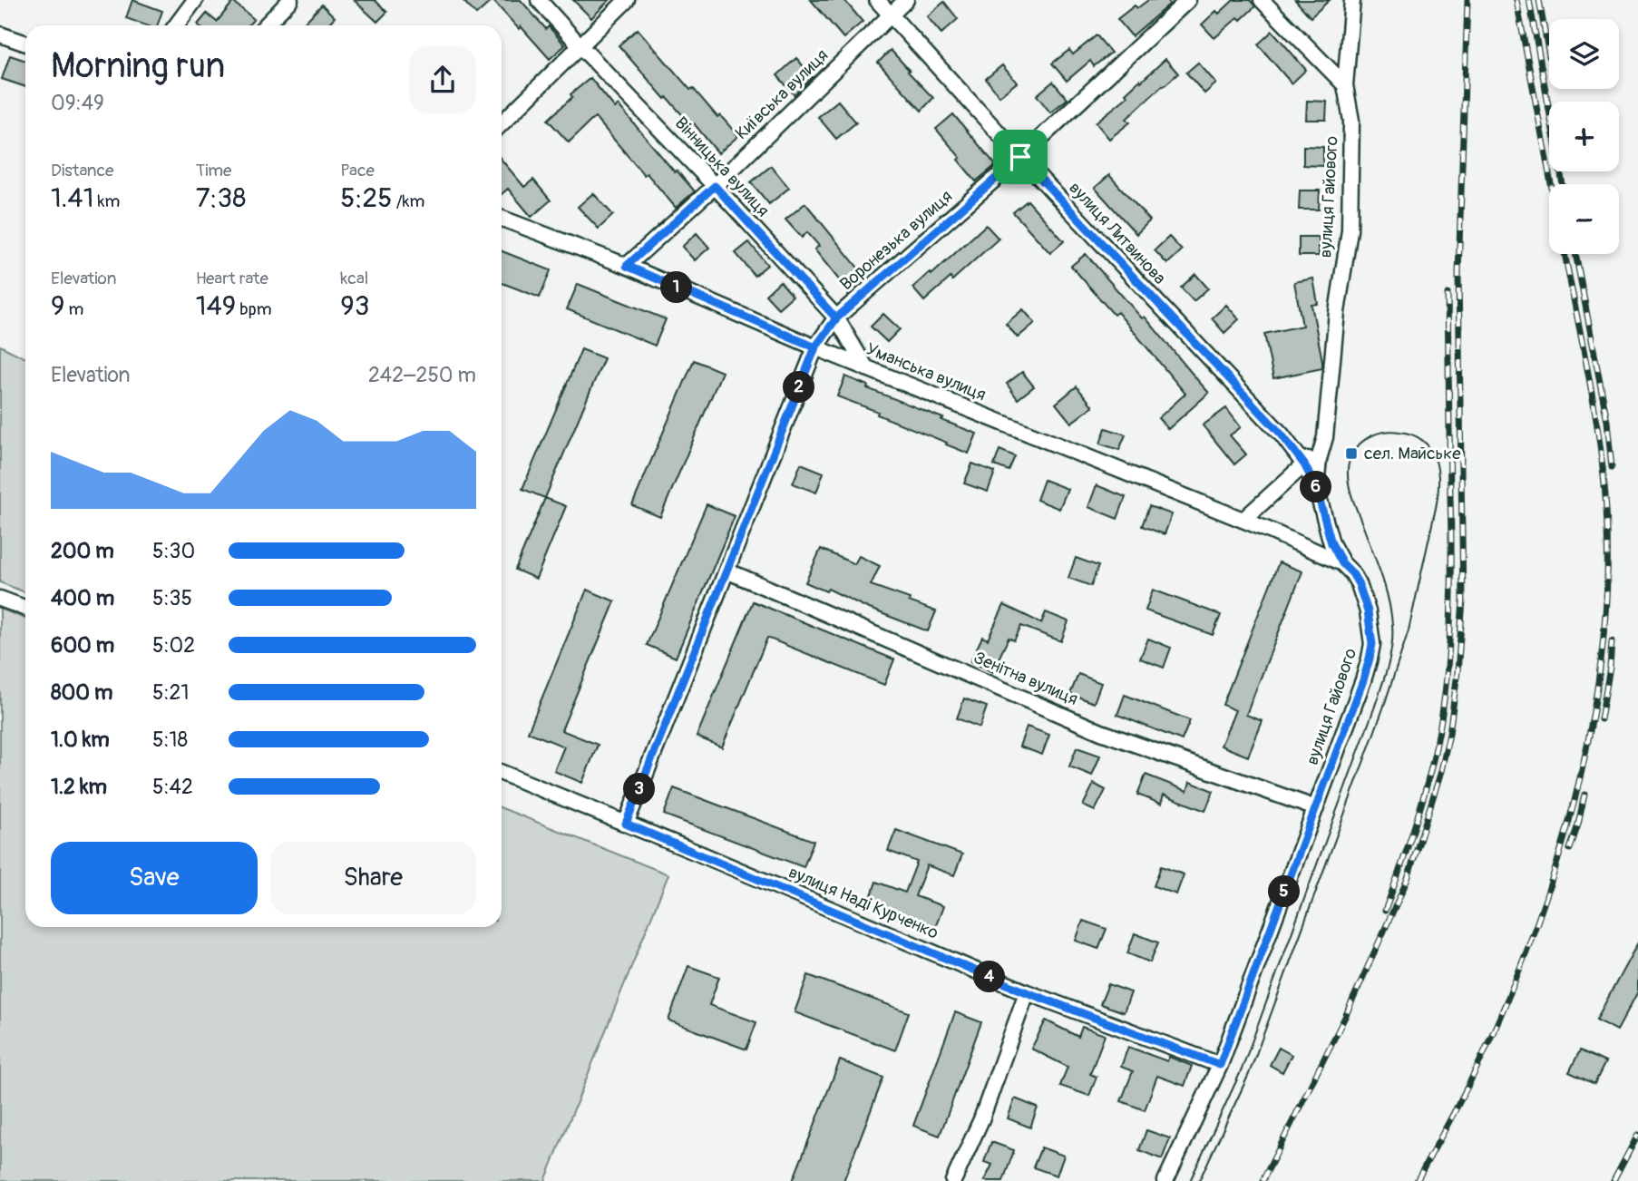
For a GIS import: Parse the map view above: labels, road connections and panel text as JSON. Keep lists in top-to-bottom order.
{
  "streets": {
    "street": [
      "Київська вулиця",
      "Вінницька вулиця",
      "вулиця Гайового",
      "вулиця Литвинова",
      "Воронезька вулиця",
      "Уманська вулиця",
      "Зенітна вулиця",
      "вулиця Наді Курченко"
    ]
  },
  "crossings": [
    ["Київська вулиця", "Вінницька вулиця"],
    ["Київська вулиця", "вулиця Литвинова"],
    ["Київська вулиця", "Уманська вулиця"],
    ["Вінницька вулиця", "Воронезька вулиця"],
    ["Вінницька вулиця", "Уманська вулиця"],
    ["вулиця Гайового", "вулиця Литвинова"],
    ["вулиця Гайового", "Уманська вулиця"],
    ["вулиця Гайового", "Зенітна вулиця"],
    ["вулиця Гайового", "вулиця Наді Курченко"],
    ["вулиця Литвинова", "Воронезька вулиця"],
    ["Воронезька вулиця", "Уманська вулиця"],
    ["Воронезька вулиця", "Зенітна вулиця"],
    ["Воронезька вулиця", "вулиця Наді Курченко"]
  ],
  "places": {
    "transit": ["сел. Майське"]
  },
  "page": {
    "map_buttons": ["+", "−"],
    "heading": ["Morning run", "09:49"],
    "stats": [
      ["Distance", "1.41 km"],
      ["Time", "7:38"],
      ["Pace", "5:25 /km"],
      ["Elevation", "9 m"],
      ["Heart rate", "149 bpm"],
      ["kcal", "93"]
    ],
    "pins": [
      "1",
      "2",
      "6",
      "3",
      "5",
      "4"
    ],
    "chart": ["Elevation", "242–250 m"],
    "list": [
      {
        "name": "200 m",
        "note": "5:30"
      },
      {
        "name": "400 m",
        "note": "5:35"
      },
      {
        "name": "600 m",
        "note": "5:02"
      },
      {
        "name": "800 m",
        "note": "5:21"
      },
      {
        "name": "1.0 km",
        "note": "5:18"
      },
      {
        "name": "1.2 km",
        "note": "5:42"
      }
    ],
    "buttons": ["Save", "Share"]
  }
}
